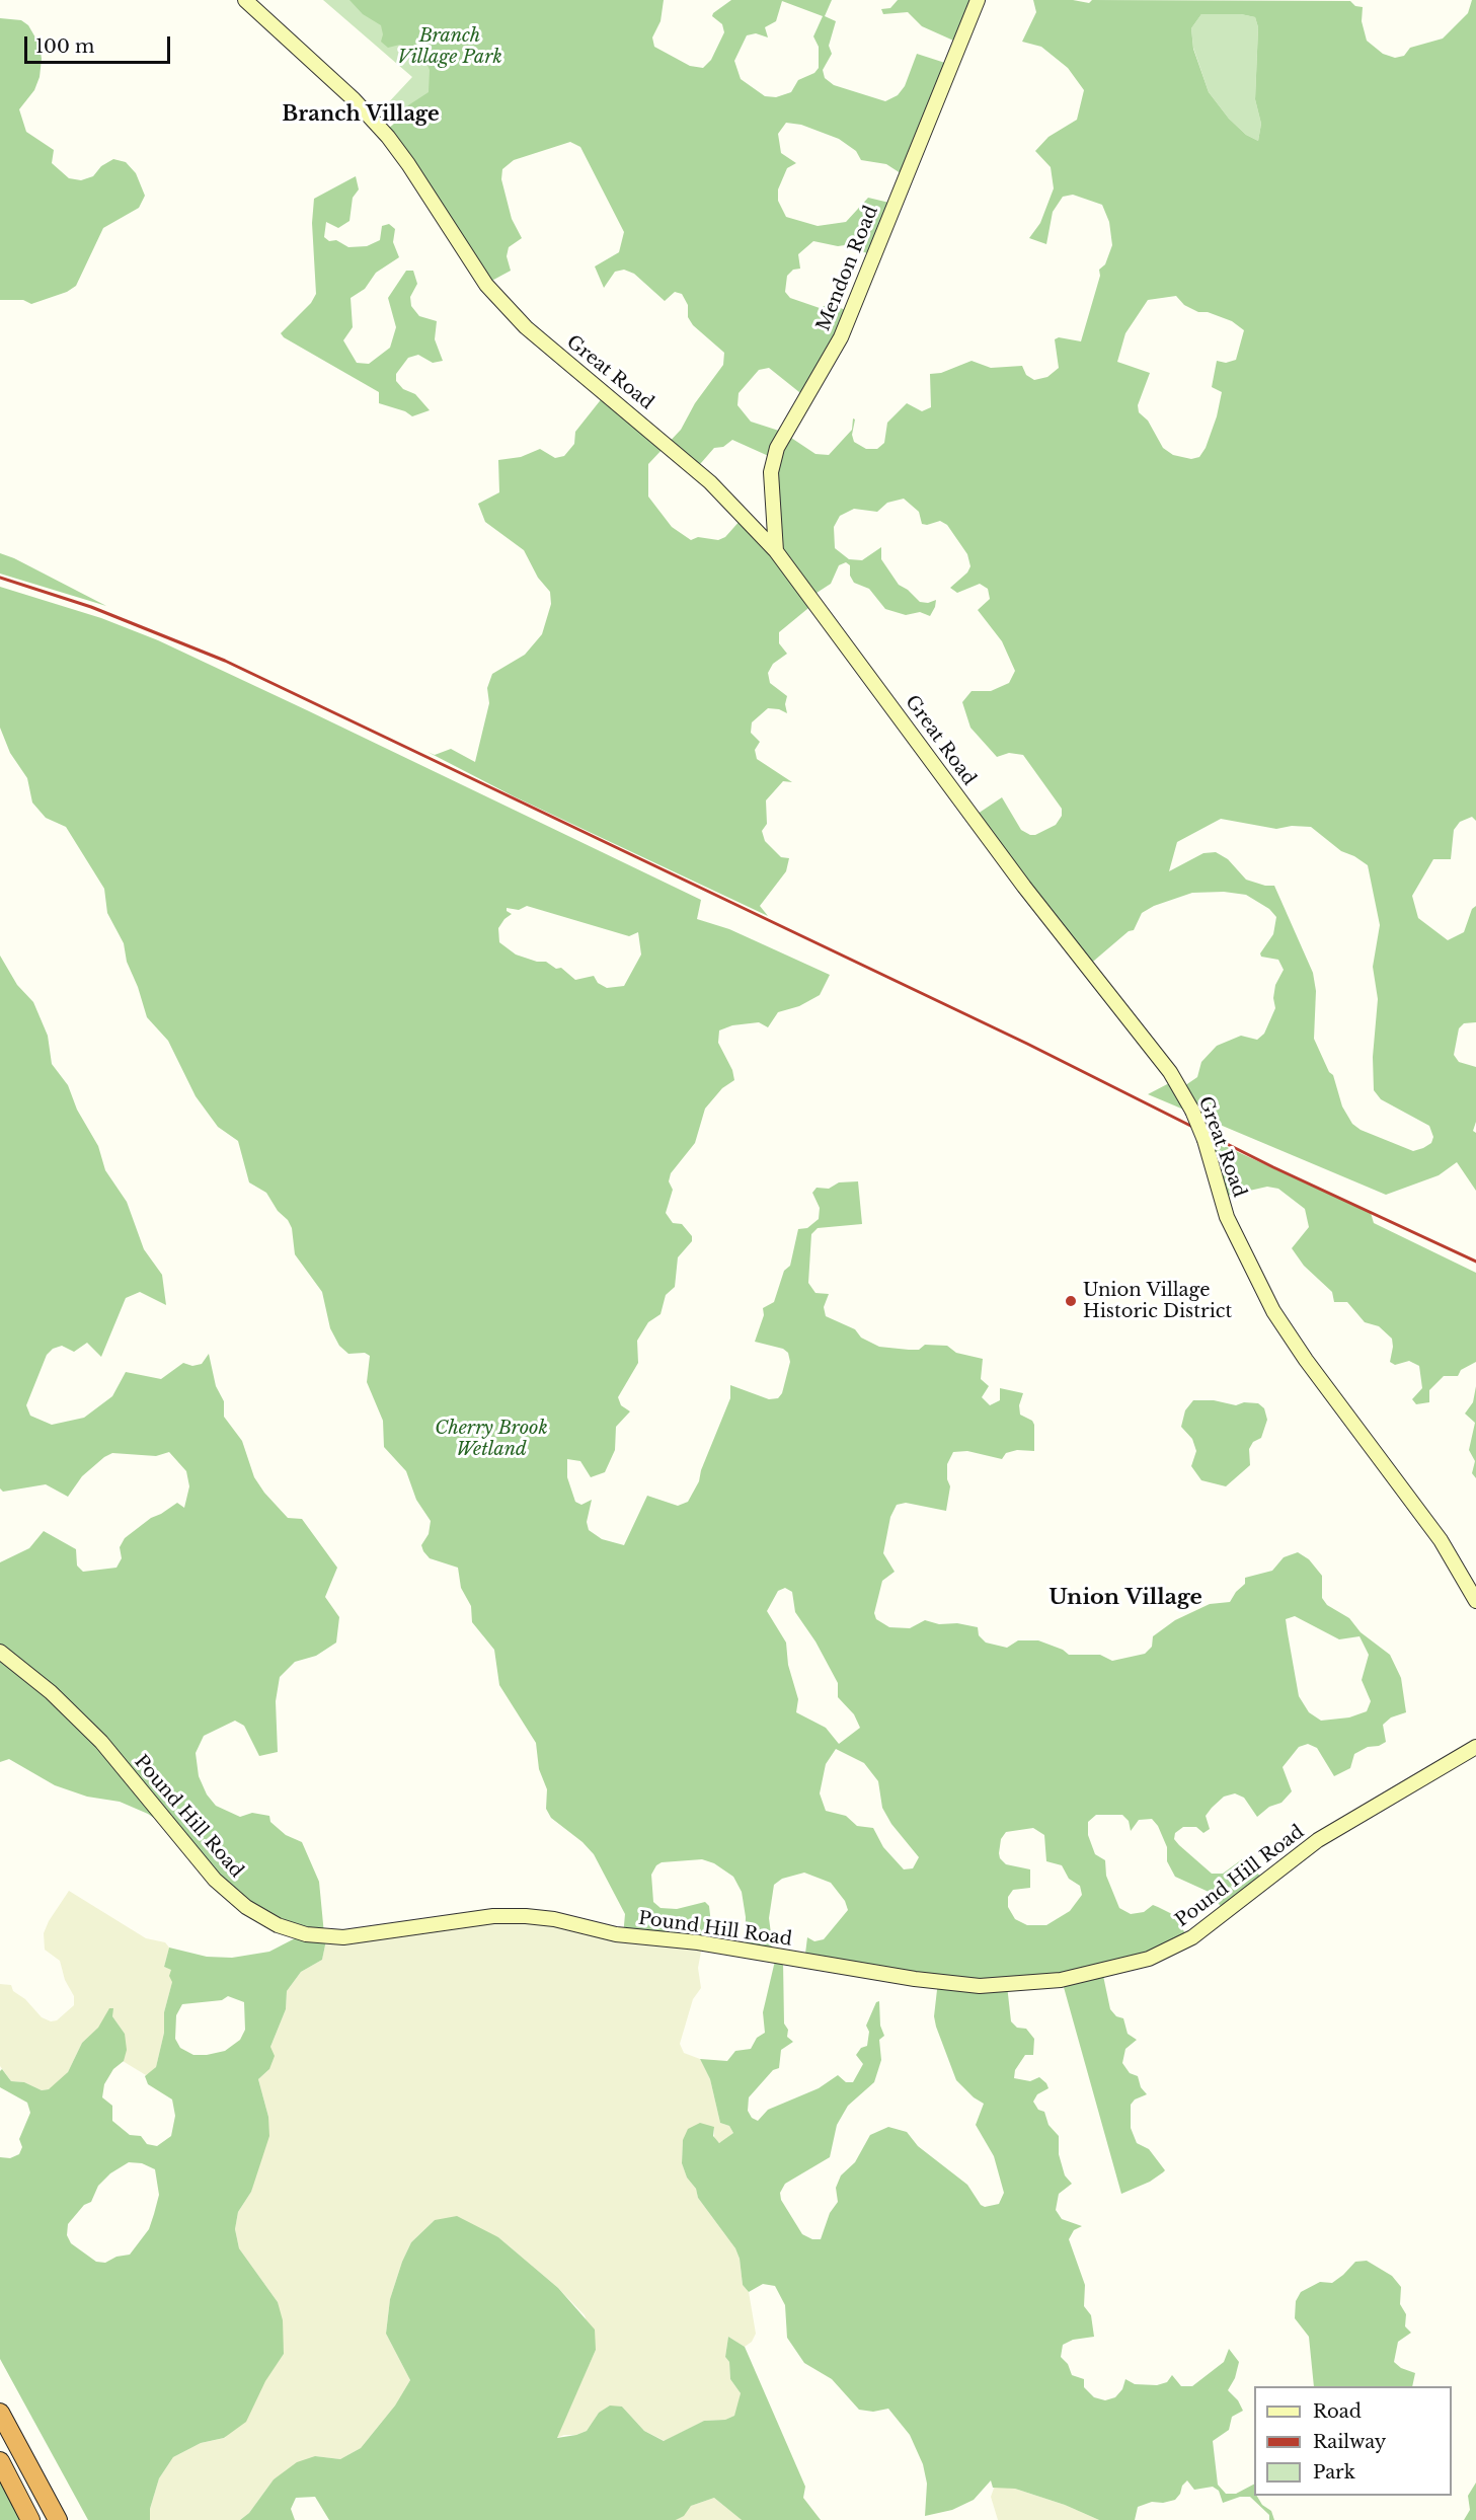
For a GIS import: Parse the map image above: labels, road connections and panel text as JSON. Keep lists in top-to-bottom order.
{
  "streets": {
    "street": ["Mendon Road", "Great Road", "Pound Hill Road"]
  },
  "crossings": [
    ["Mendon Road", "Great Road"]
  ],
  "districts": ["Branch Village", "Union Village"],
  "parks": ["Branch Village Park", "Cherry Brook Wetland"],
  "places": ["Union Village Historic District"],
  "legend": ["Road", "Railway", "Park"],
  "scale_bar": "100 m"
}
